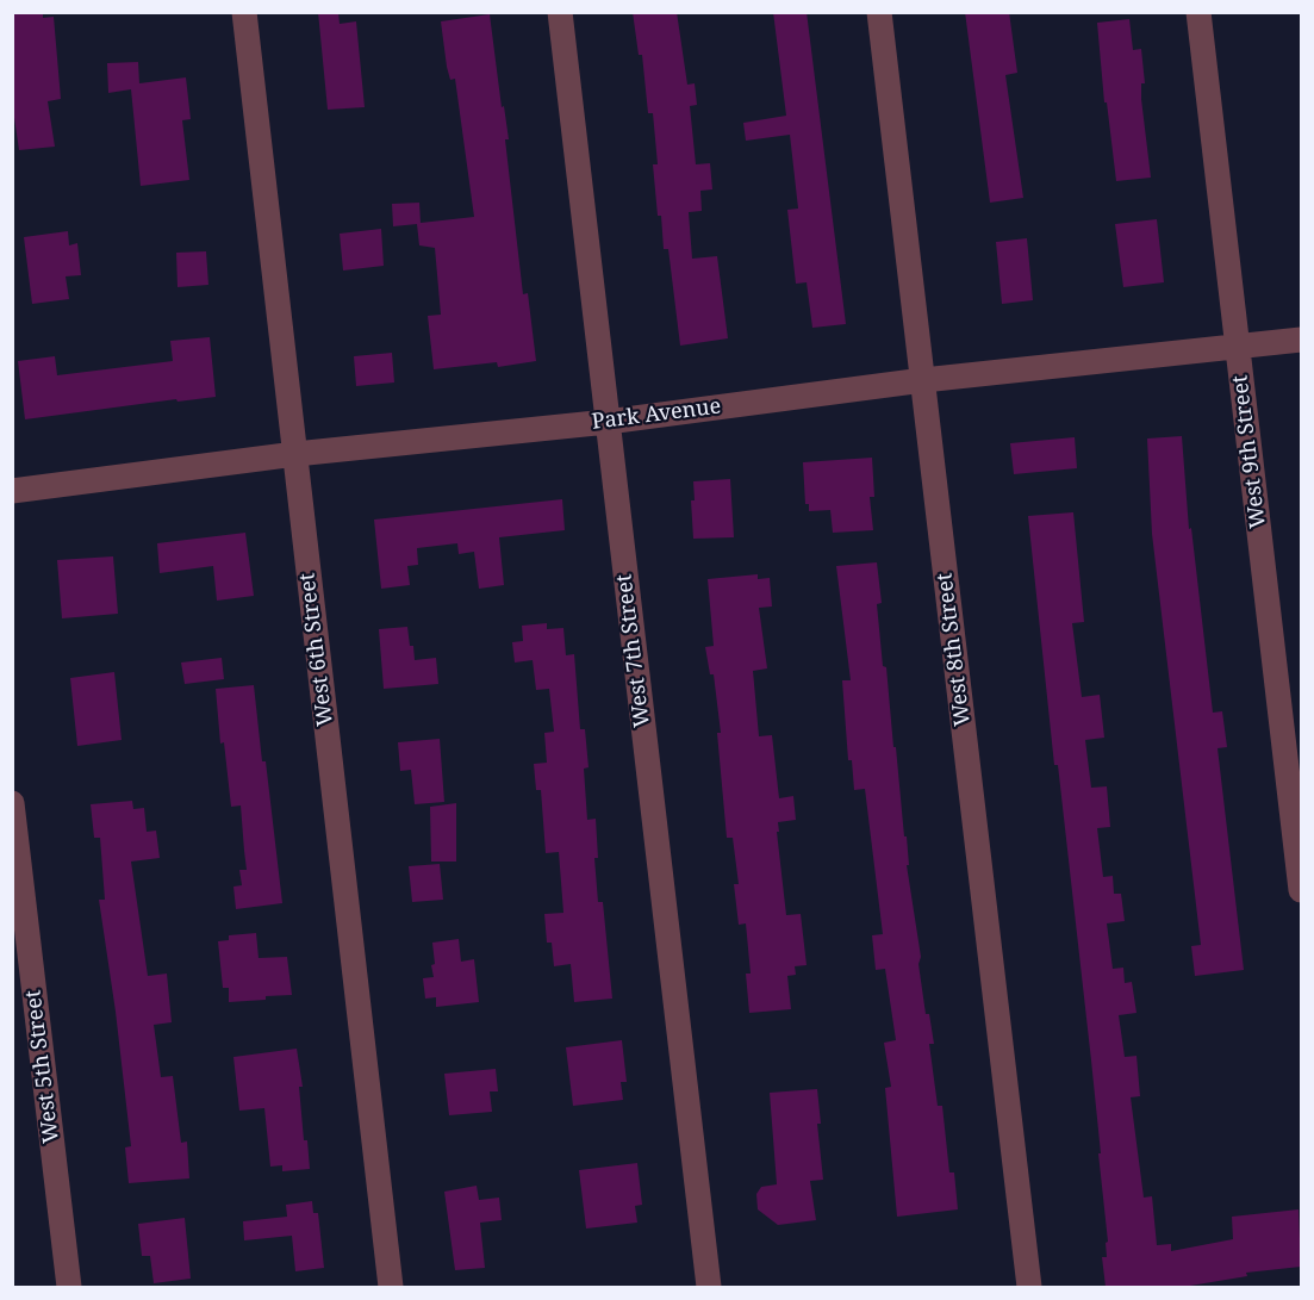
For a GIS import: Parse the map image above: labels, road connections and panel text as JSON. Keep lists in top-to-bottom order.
{
  "streets": {
    "street": [
      "Park Avenue",
      "West 9th Street",
      "West 6th Street",
      "West 8th Street",
      "West 7th Street",
      "West 5th Street"
    ]
  },
  "crossings": [
    ["Park Avenue", "West 9th Street"],
    ["Park Avenue", "West 6th Street"],
    ["Park Avenue", "West 8th Street"],
    ["Park Avenue", "West 7th Street"]
  ]
}
